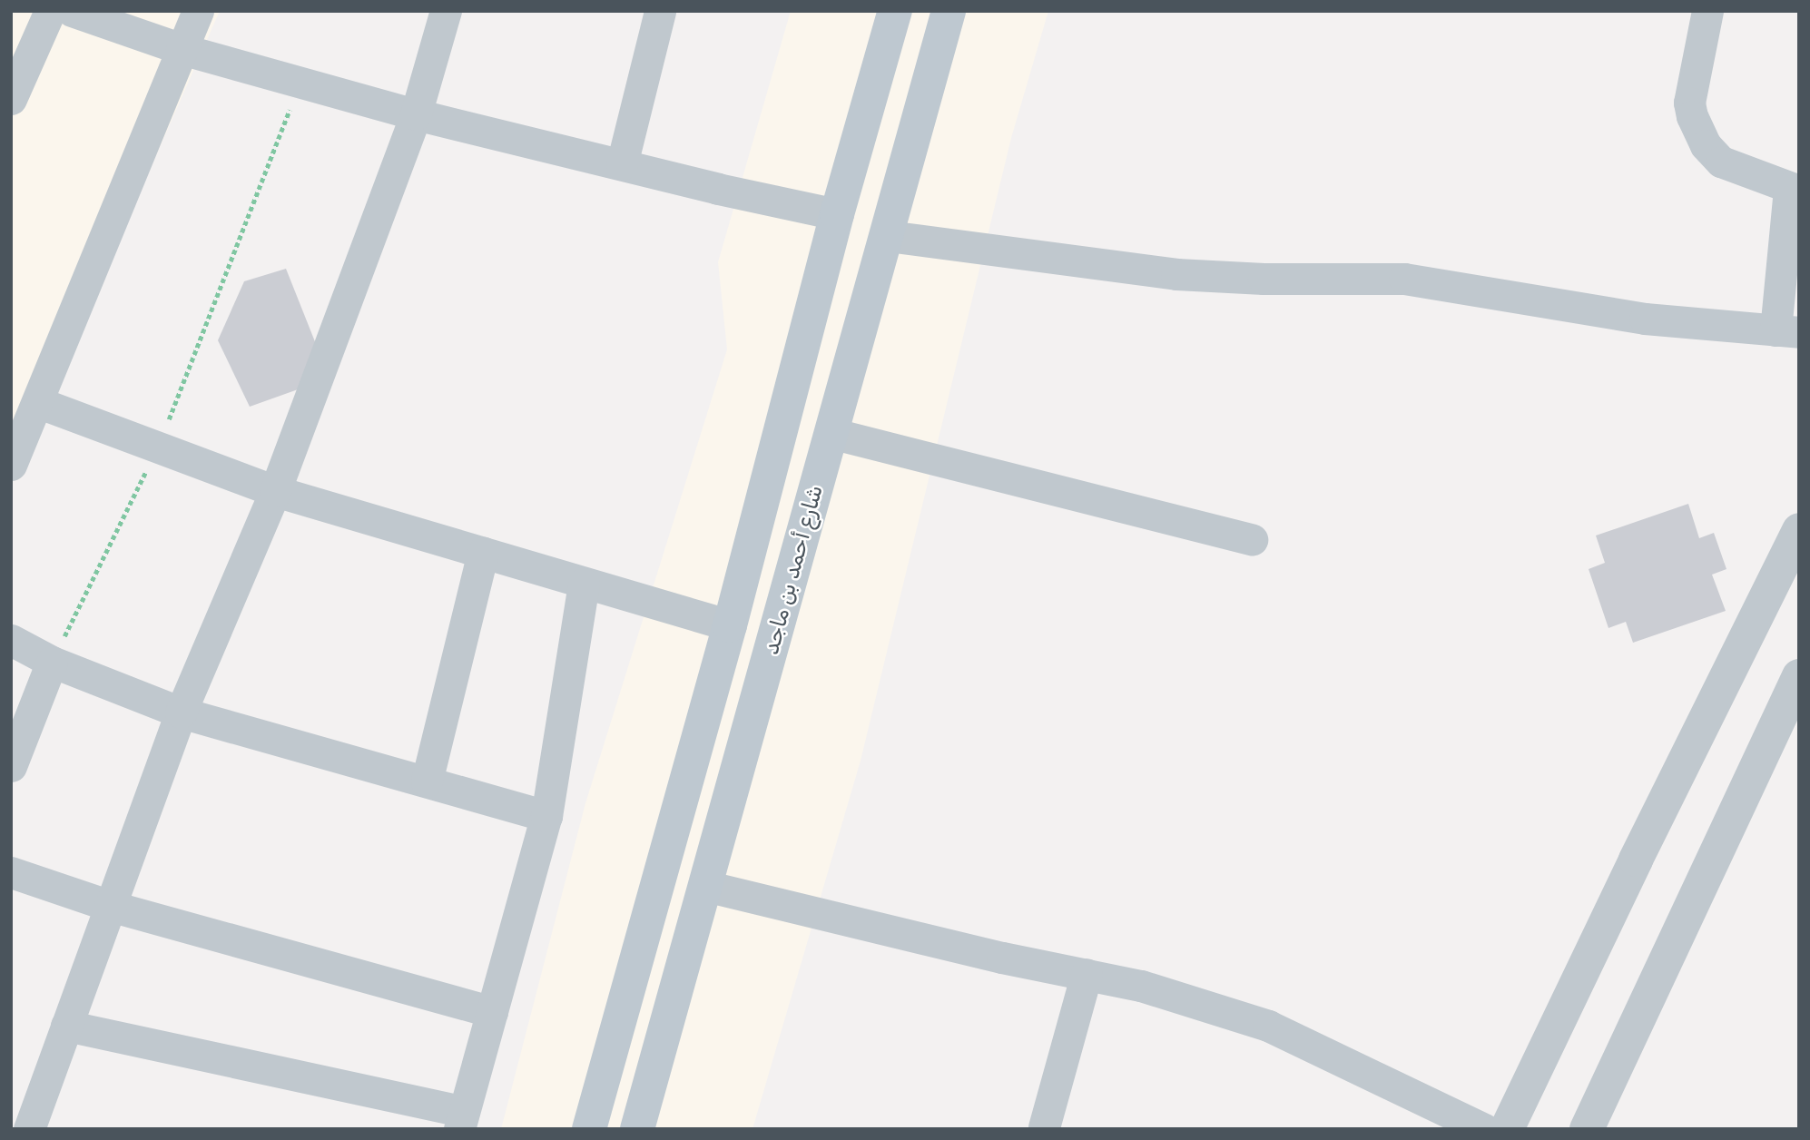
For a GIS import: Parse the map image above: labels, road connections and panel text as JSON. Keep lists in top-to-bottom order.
{
  "streets": {
    "main road": ["شارع أحمد بن ماجد"]
  }
}
